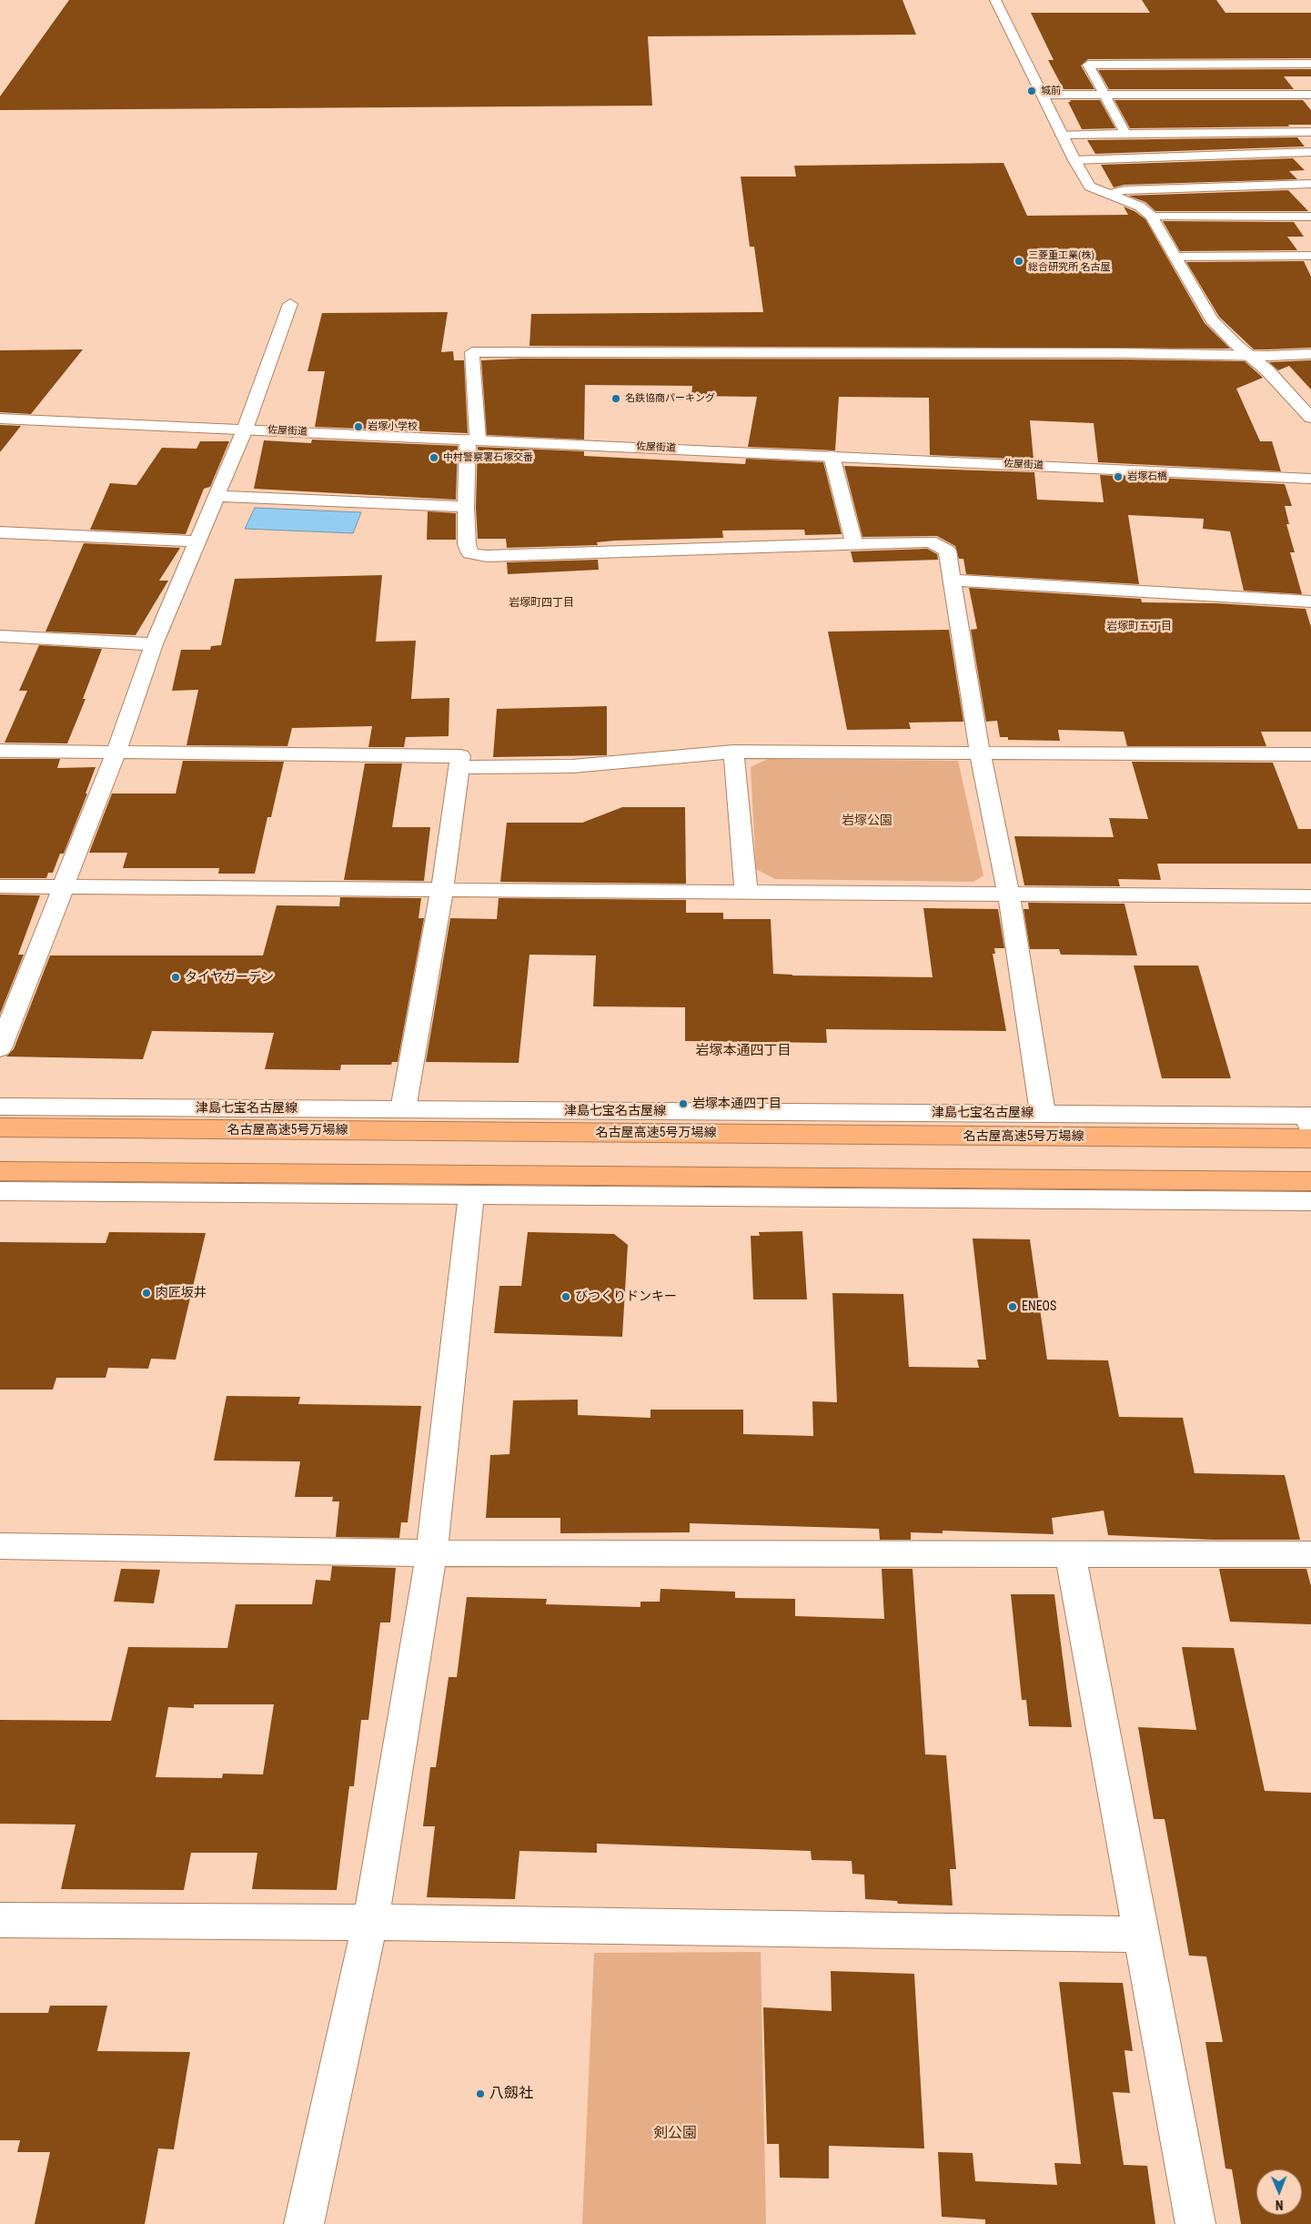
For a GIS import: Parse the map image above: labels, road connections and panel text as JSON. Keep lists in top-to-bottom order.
{
  "streets": {
    "highway": ["名古屋高速5号万場線"],
    "street": ["佐屋街道", "津島七宝名古屋線"]
  },
  "crossings": [
    ["津島七宝名古屋線", "名古屋高速5号万場線"]
  ],
  "districts": ["岩塚町四丁目", "岩塚町五丁目", "岩塚本通四丁目"],
  "parks": ["岩塚公園", "剣公園"],
  "places": [
    "城前",
    "三菱重工業(株) 総合研究所 名古屋",
    "名鉄協商パーキング",
    "岩塚小学校",
    "中村警察署石塚交番",
    "岩塚石橋",
    "タイヤガーデン",
    "岩塚本通四丁目",
    "肉匠坂井",
    "びつくりドンキー",
    "ENEOS",
    "八劔社"
  ],
  "north": "bottom"
}
